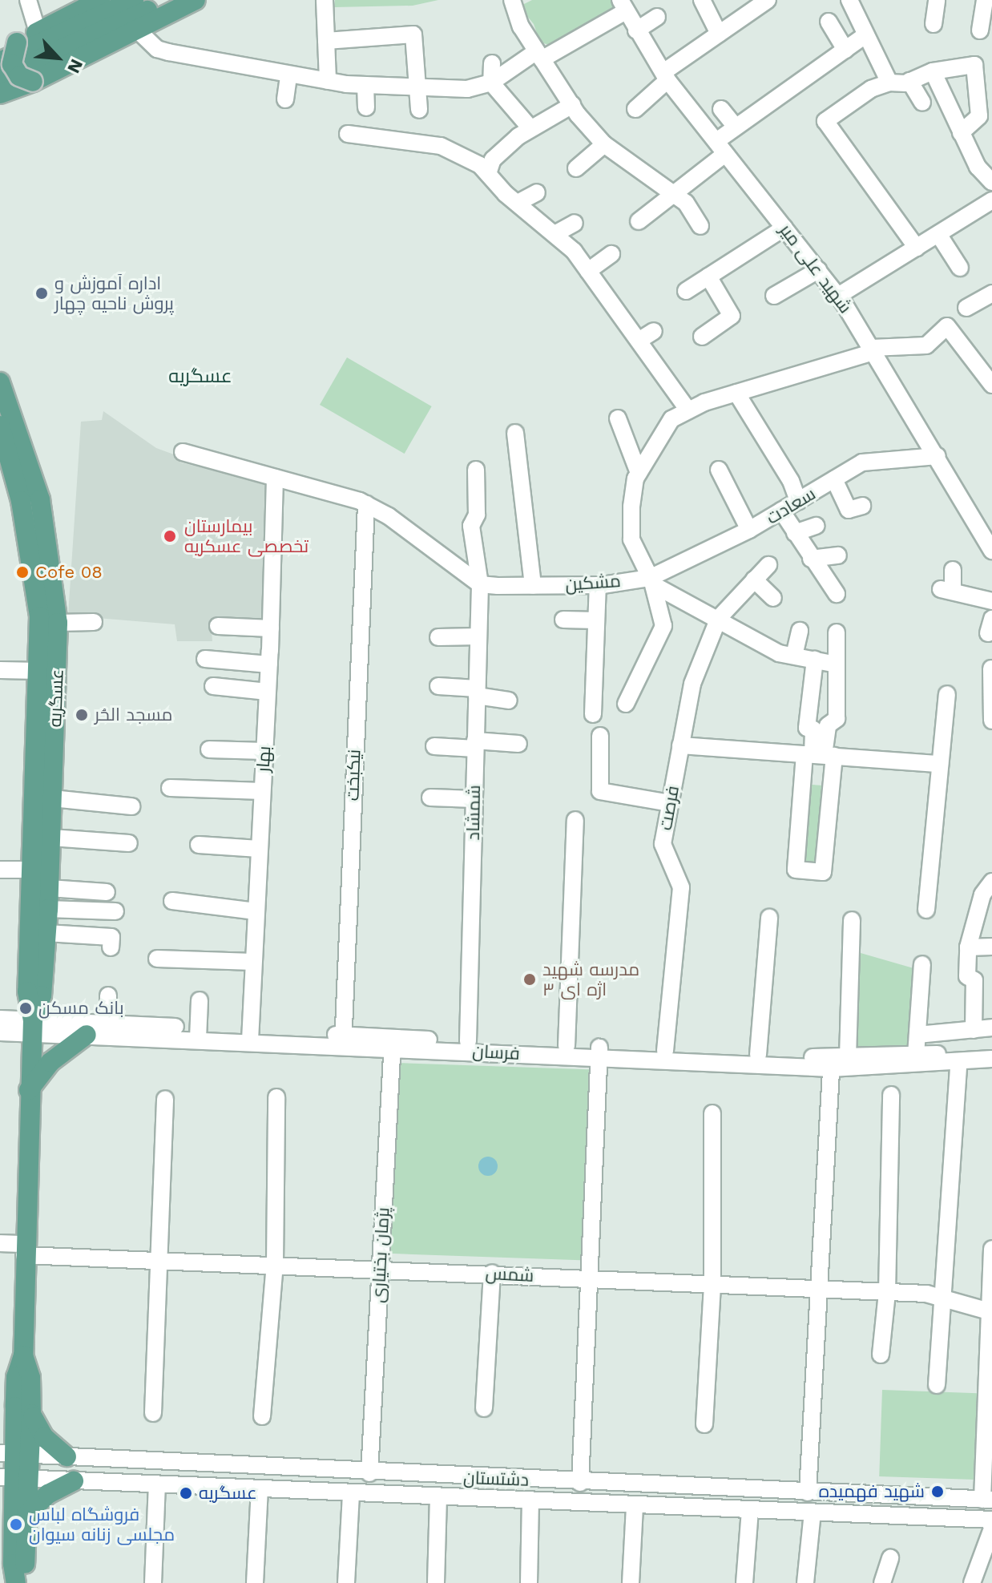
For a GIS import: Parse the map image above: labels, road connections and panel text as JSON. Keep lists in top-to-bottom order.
{
  "streets": {
    "main road": ["عسگریه"],
    "street": [
      "شهید علی میر",
      "سعادت",
      "مشکین",
      "بهار",
      "نیکبخت",
      "فرصت",
      "شمشاد",
      "فرسان",
      "پژمان بختیاری",
      "شمس",
      "دشتستان"
    ]
  },
  "crossings": [
    ["شهید علی میر", "سعادت"],
    ["شهید علی میر", "مشکین"],
    ["سعادت", "مشکین"],
    ["مشکین", "شمشاد"],
    ["عسگریه", "فرسان"],
    ["عسگریه", "شمس"],
    ["عسگریه", "دشتستان"],
    ["بهار", "فرسان"],
    ["نیکبخت", "فرسان"],
    ["فرصت", "فرسان"],
    ["شمشاد", "فرسان"],
    ["فرسان", "پژمان بختیاری"],
    ["پژمان بختیاری", "شمس"],
    ["پژمان بختیاری", "دشتستان"]
  ],
  "districts": ["عسگریه"],
  "places": [
    "اداره آموزش و پروش ناحیه چهار",
    "بیمارستان تخصصی عسکریه",
    "Cofe 08",
    "مسجد الحُر",
    "مدرسه شهید اژه ای ۳",
    "بانک مسکن",
    "شهید فهمیده",
    "عسگریه",
    "فروشگاه لباس مجلسی زنانه سیوان"
  ],
  "north": "bottom right"
}
